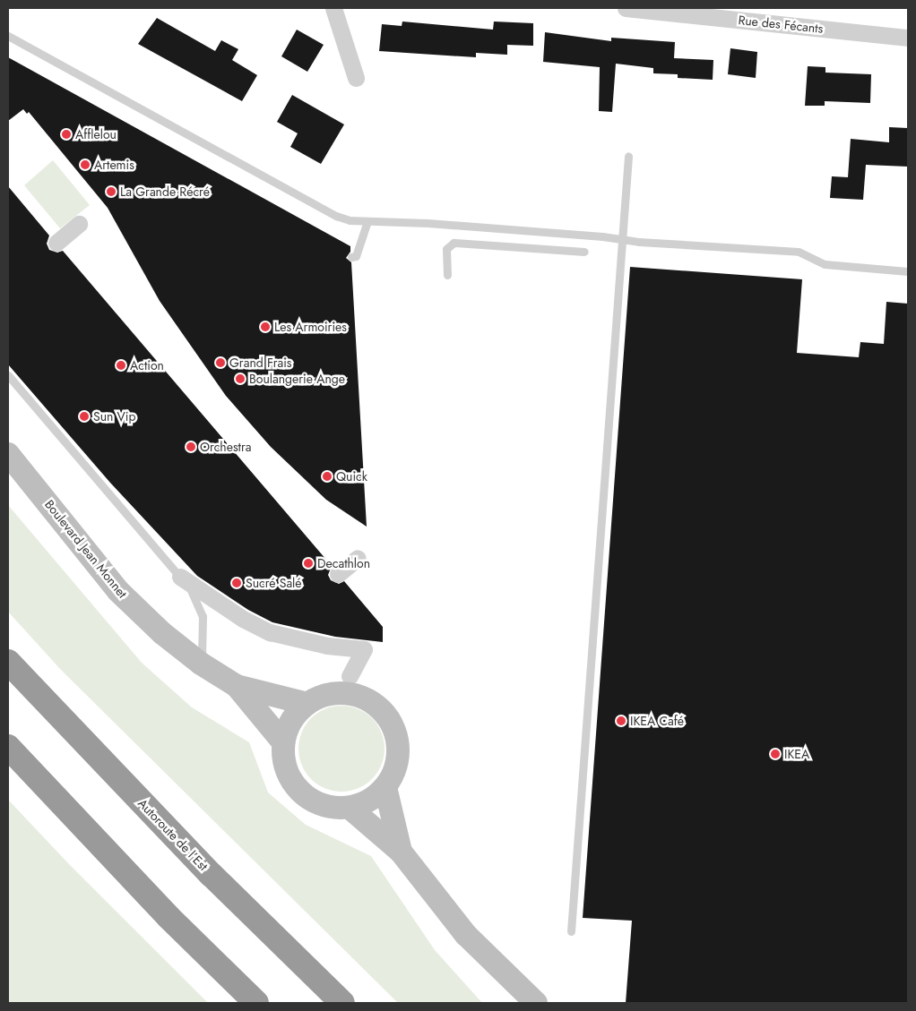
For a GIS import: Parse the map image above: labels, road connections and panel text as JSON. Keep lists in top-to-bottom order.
{
  "streets": {
    "highway": ["Autoroute de l’Est"],
    "street": ["Rue des Fécants", "Boulevard Jean Monnet"]
  },
  "places": [
    "Afflelou",
    "Artemis",
    "La Grande Récré",
    "Les Armoiries",
    "Grand Frais",
    "Action",
    "Boulangerie Ange",
    "Sun Vip",
    "Orchestra",
    "Quick",
    "Decathlon",
    "Sucré Salé",
    "IKEA Café",
    "IKEA"
  ]
}
